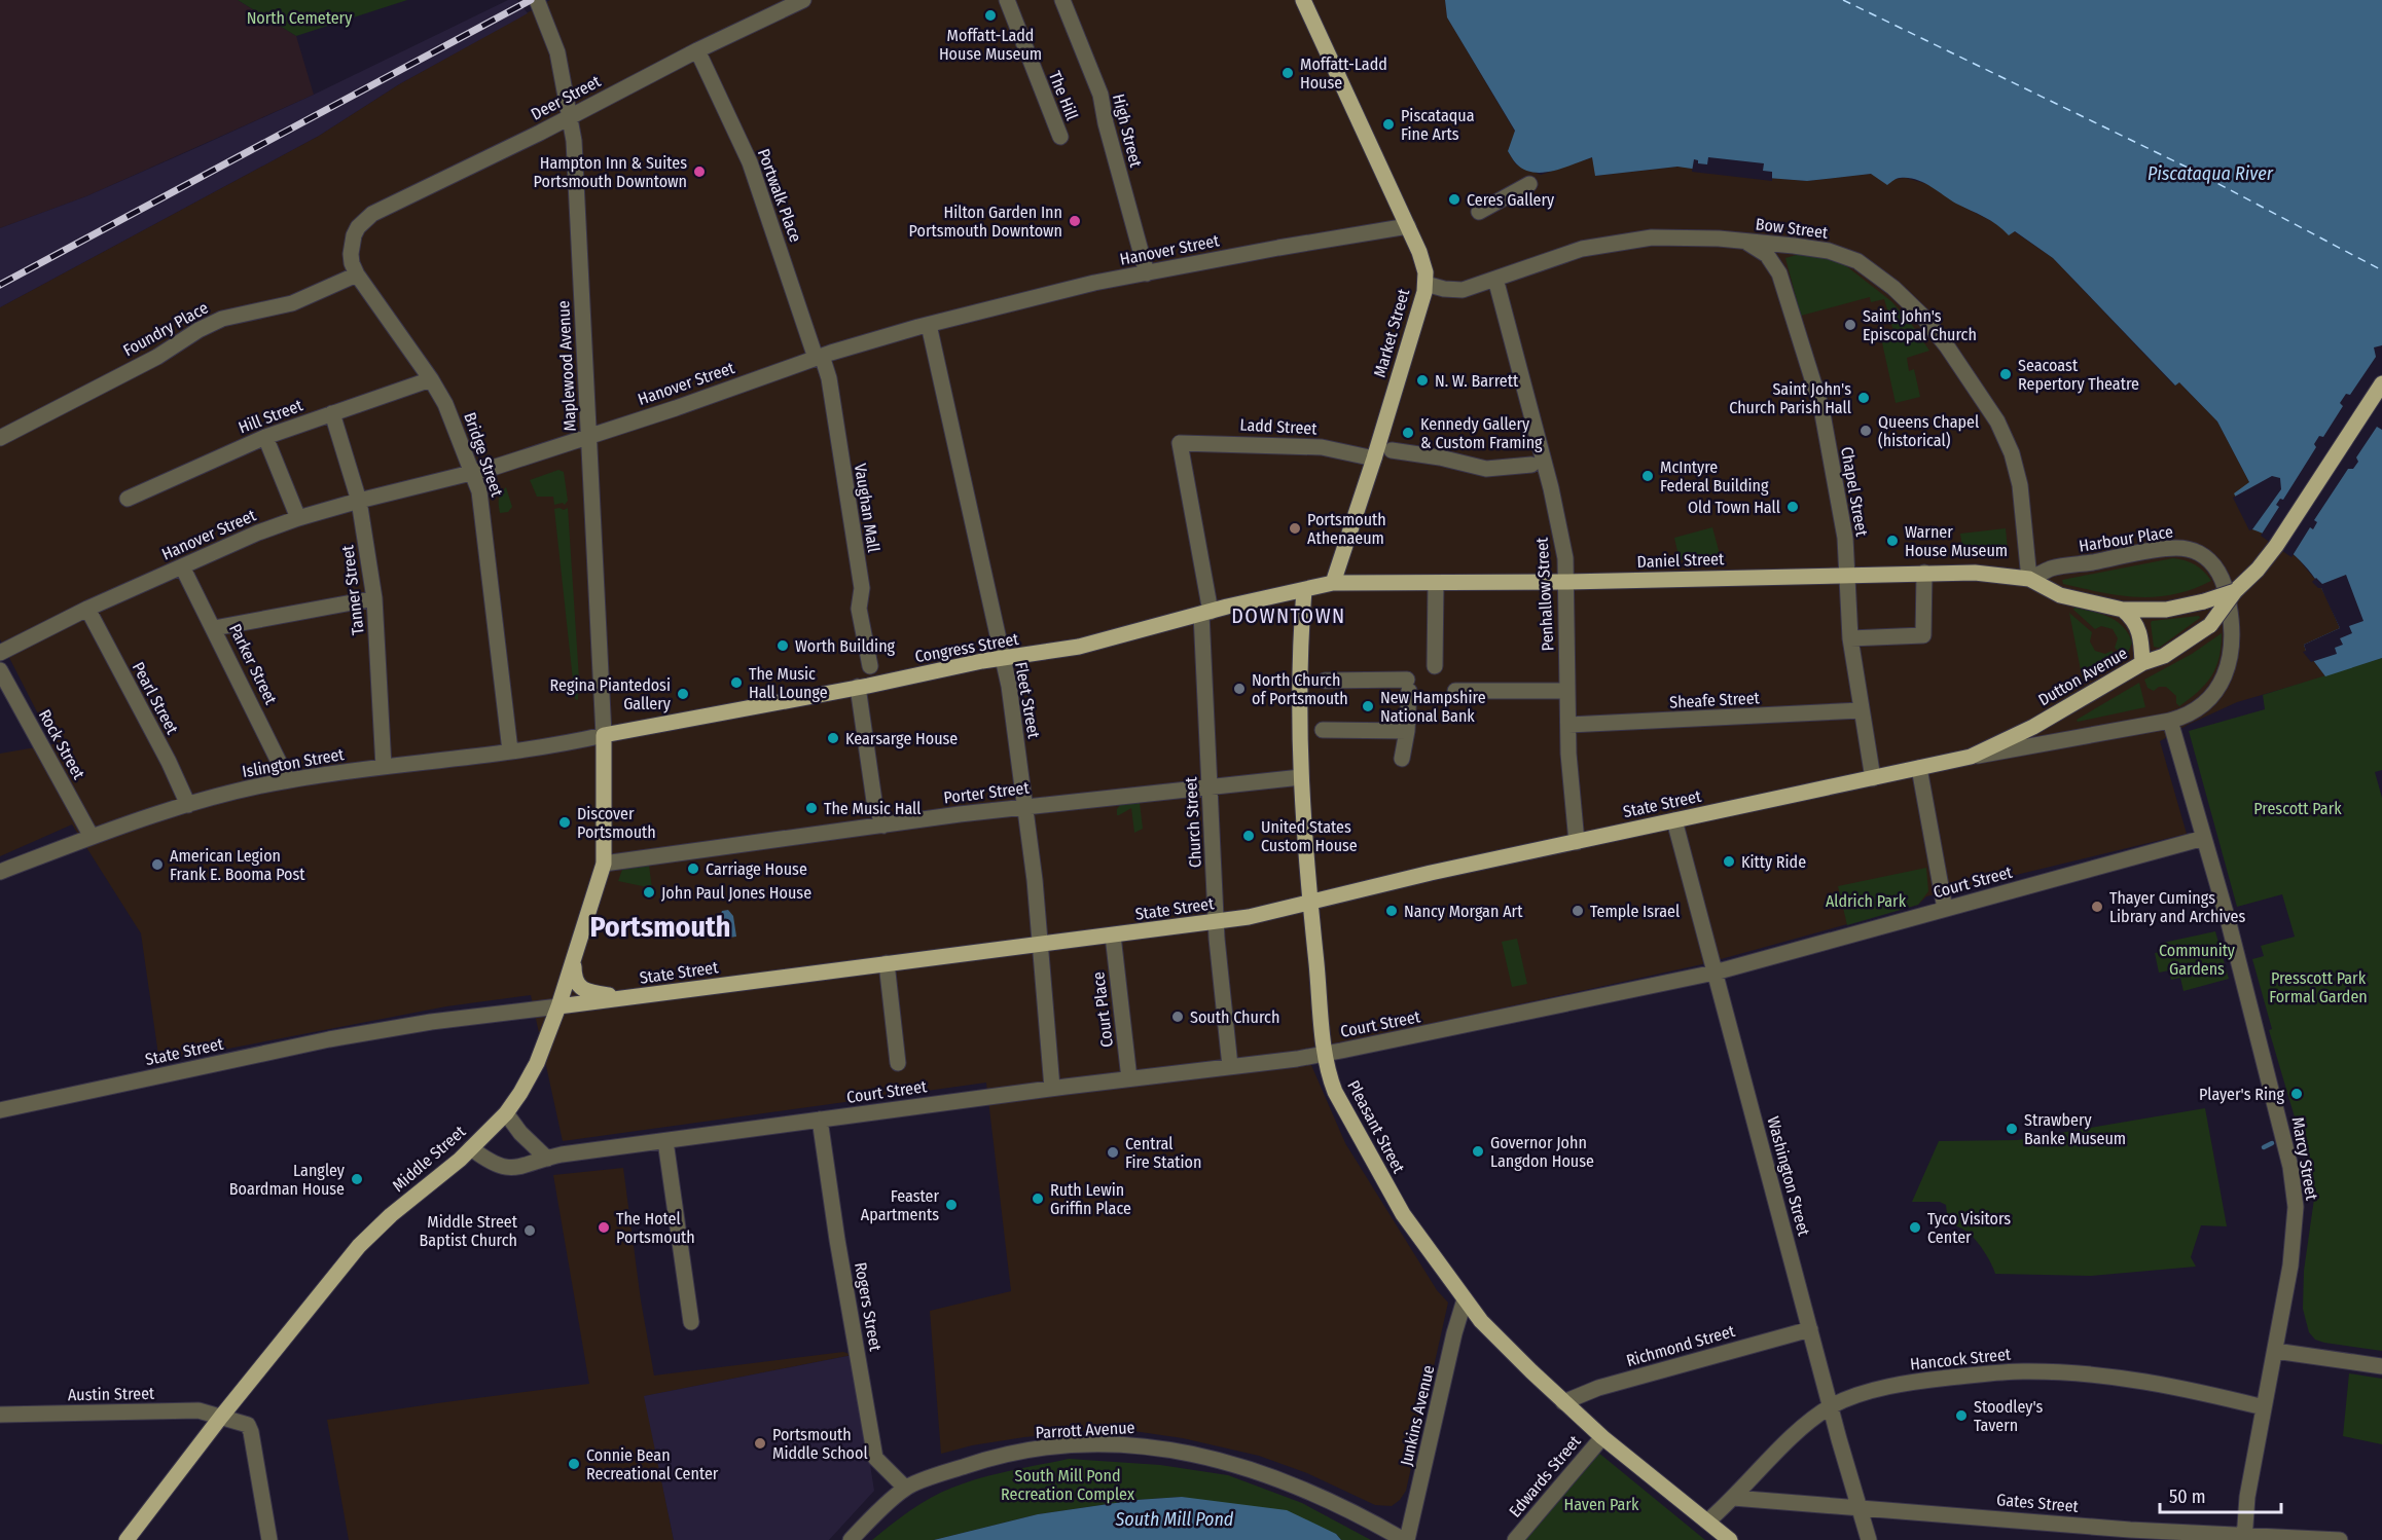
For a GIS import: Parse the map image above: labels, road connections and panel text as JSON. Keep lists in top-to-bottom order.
{
  "streets": {
    "main road": [
      "Market Street",
      "Daniel Street",
      "Congress Street",
      "Dutton Avenue",
      "State Street",
      "Pleasant Street",
      "Middle Street"
    ],
    "street": [
      "The Hill",
      "Deer Street",
      "High Street",
      "Portwalk Place",
      "Bow Street",
      "Hanover Street",
      "Foundry Place",
      "Maplewood Avenue",
      "Hill Street",
      "Ladd Street",
      "Bridge Street",
      "Chapel Street",
      "Vaughan Mall",
      "Harbour Place",
      "Tanner Street",
      "Penhallow Street",
      "Parker Street",
      "Pearl Street",
      "Fleet Street",
      "Sheafe Street",
      "Rock Street",
      "Islington Street",
      "Porter Street",
      "Church Street",
      "Court Street",
      "Court Place",
      "Marcy Street",
      "Washington Street",
      "Rogers Street",
      "Richmond Street",
      "Hancock Street",
      "Austin Street",
      "Junkins Avenue",
      "Parrott Avenue",
      "Edwards Street",
      "Gates Street"
    ]
  },
  "crossings": [
    ["Deer Street", "Portwalk Place"],
    ["Deer Street", "Maplewood Avenue"],
    ["Deer Street", "Bridge Street"],
    ["High Street", "Hanover Street"],
    ["Portwalk Place", "Hanover Street"],
    ["Portwalk Place", "Vaughan Mall"],
    ["Bow Street", "Market Street"],
    ["Bow Street", "Chapel Street"],
    ["Bow Street", "Harbour Place"],
    ["Bow Street", "Daniel Street"],
    ["Bow Street", "Penhallow Street"],
    ["Hanover Street", "Market Street"],
    ["Hanover Street", "Maplewood Avenue"],
    ["Hanover Street", "Bridge Street"],
    ["Hanover Street", "Vaughan Mall"],
    ["Hanover Street", "Tanner Street"],
    ["Hanover Street", "Parker Street"],
    ["Hanover Street", "Pearl Street"],
    ["Hanover Street", "Fleet Street"],
    ["Foundry Place", "Bridge Street"],
    ["Market Street", "Ladd Street"],
    ["Market Street", "Daniel Street"],
    ["Market Street", "Congress Street"],
    ["Maplewood Avenue", "Congress Street"],
    ["Maplewood Avenue", "Islington Street"],
    ["Maplewood Avenue", "Middle Street"],
    ["Hill Street", "Bridge Street"],
    ["Hill Street", "Tanner Street"],
    ["Ladd Street", "Congress Street"],
    ["Ladd Street", "Church Street"],
    ["Bridge Street", "Islington Street"],
    ["Chapel Street", "Daniel Street"],
    ["Chapel Street", "Sheafe Street"],
    ["Chapel Street", "State Street"],
    ["Harbour Place", "Daniel Street"],
    ["Harbour Place", "State Street"],
    ["Daniel Street", "Penhallow Street"],
    ["Daniel Street", "Congress Street"],
    ["Tanner Street", "Islington Street"],
    ["Penhallow Street", "Sheafe Street"],
    ["Penhallow Street", "State Street"],
    ["Congress Street", "Fleet Street"],
    ["Congress Street", "Islington Street"],
    ["Congress Street", "Church Street"],
    ["Congress Street", "Pleasant Street"],
    ["Congress Street", "Middle Street"],
    ["Parker Street", "Islington Street"],
    ["Dutton Avenue", "State Street"],
    ["Pearl Street", "Islington Street"],
    ["Fleet Street", "Porter Street"],
    ["Fleet Street", "State Street"],
    ["Fleet Street", "Court Street"],
    ["Rock Street", "Islington Street"],
    ["Islington Street", "Middle Street"],
    ["Porter Street", "Church Street"],
    ["Porter Street", "Pleasant Street"],
    ["Porter Street", "Middle Street"],
    ["State Street", "Church Street"],
    ["State Street", "Court Place"],
    ["State Street", "Pleasant Street"],
    ["State Street", "Middle Street"],
    ["State Street", "Marcy Street"],
    ["State Street", "Washington Street"],
    ["Church Street", "Court Street"],
    ["Court Street", "Court Place"],
    ["Court Street", "Pleasant Street"],
    ["Court Street", "Middle Street"],
    ["Court Street", "Marcy Street"],
    ["Court Street", "Washington Street"],
    ["Court Street", "Rogers Street"],
    ["Pleasant Street", "Richmond Street"],
    ["Pleasant Street", "Hancock Street"],
    ["Pleasant Street", "Junkins Avenue"],
    ["Pleasant Street", "Edwards Street"],
    ["Middle Street", "Austin Street"],
    ["Marcy Street", "Hancock Street"],
    ["Marcy Street", "Gates Street"],
    ["Washington Street", "Richmond Street"],
    ["Washington Street", "Hancock Street"],
    ["Washington Street", "Gates Street"],
    ["Rogers Street", "Parrott Avenue"],
    ["Hancock Street", "Gates Street"],
    ["Junkins Avenue", "Parrott Avenue"]
  ],
  "districts": ["DOWNTOWN", "Portsmouth"],
  "water": ["Piscataqua River", "South Mill Pond"],
  "parks": [
    "North Cemetery",
    "Prescott Park",
    "Aldrich Park",
    "Community Gardens",
    "Presscott Park Formal Garden",
    "South Mill Pond Recreation Complex",
    "Haven Park"
  ],
  "places": [
    "Moffatt-Ladd House Museum",
    "Moffatt-Ladd House",
    "Piscataqua Fine Arts",
    "Hampton Inn & Suites Portsmouth Downtown",
    "Ceres Gallery",
    "Hilton Garden Inn Portsmouth Downtown",
    "Saint John's Episcopal Church",
    "Seacoast Repertory Theatre",
    "N. W. Barrett",
    "Saint John's Church Parish Hall",
    "Queens Chapel (historical)",
    "Kennedy Gallery & Custom Framing",
    "McIntyre Federal Building",
    "Old Town Hall",
    "Portsmouth Athenaeum",
    "Warner House Museum",
    "Worth Building",
    "The Music Hall Lounge",
    "North Church of Portsmouth",
    "Regina Piantedosi Gallery",
    "New Hampshire National Bank",
    "Kearsarge House",
    "The Music Hall",
    "Discover Portsmouth",
    "United States Custom House",
    "Kitty Ride",
    "American Legion Frank E. Booma Post",
    "Carriage House",
    "John Paul Jones House",
    "Thayer Cumings Library and Archives",
    "Nancy Morgan Art",
    "Temple Israel",
    "South Church",
    "Player's Ring",
    "Strawbery Banke Museum",
    "Governor John Langdon House",
    "Central Fire Station",
    "Langley Boardman House",
    "Ruth Lewin Griffin Place",
    "Feaster Apartments",
    "The Hotel Portsmouth",
    "Tyco Visitors Center",
    "Middle Street Baptist Church",
    "Stoodley's Tavern",
    "Portsmouth Middle School",
    "Connie Bean Recreational Center"
  ],
  "scale_bar": "50 m"
}
